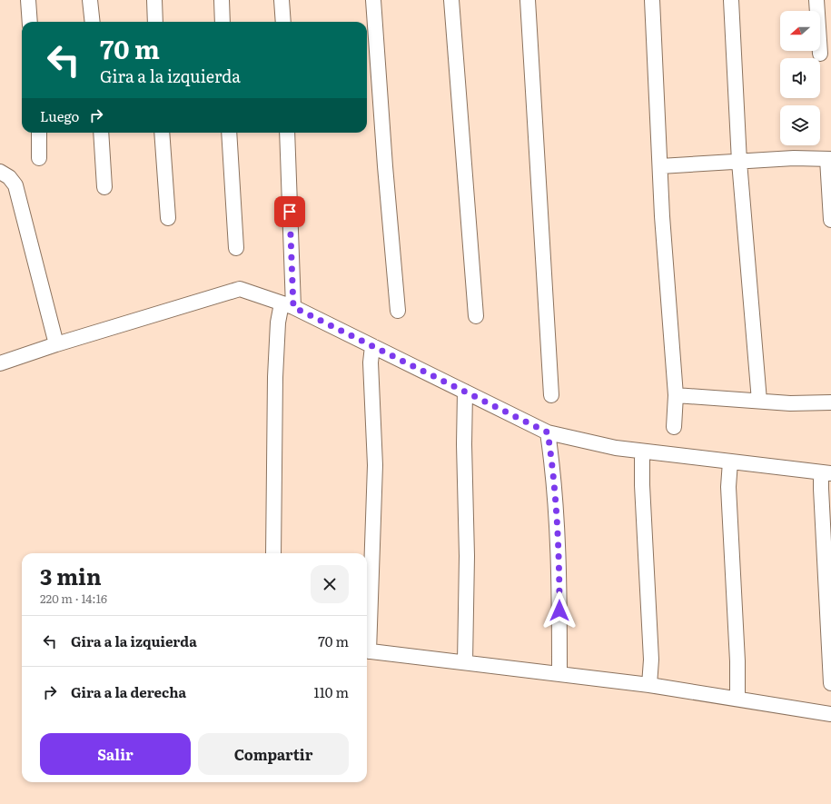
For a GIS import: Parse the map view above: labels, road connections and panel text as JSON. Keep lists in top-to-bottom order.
{
  "north": "left",
  "page": {
    "turn": ["70 m", "Gira a la izquierda"],
    "then": "Luego",
    "heading": ["3 min", "220 m · 14:16"],
    "list": [
      {
        "name": "Gira a la izquierda",
        "value": "70 m"
      },
      {
        "name": "Gira a la derecha",
        "value": "110 m"
      }
    ],
    "buttons": ["Salir", "Compartir"]
  }
}
